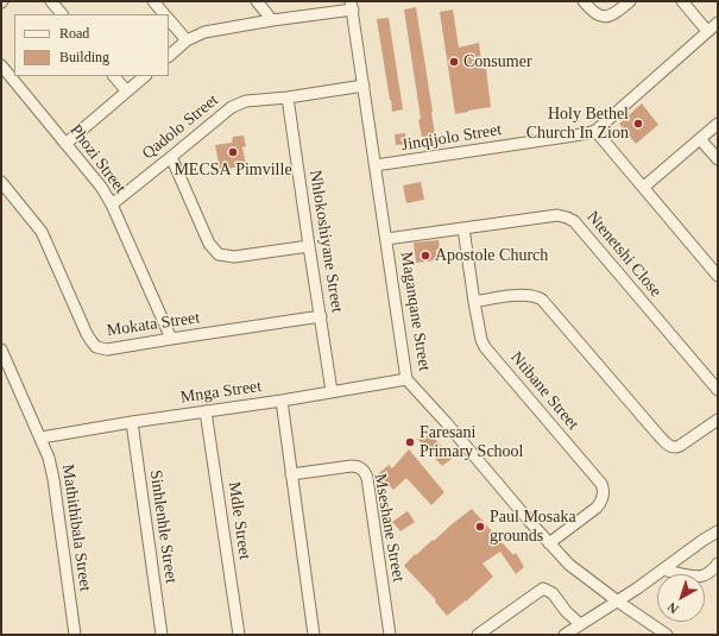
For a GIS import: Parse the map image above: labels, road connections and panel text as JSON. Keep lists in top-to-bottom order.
{
  "streets": {
    "street": [
      "Qadolo Street",
      "Jinqijolo Street",
      "Phozi Street",
      "Nhlokoshiyane Street",
      "Ntenetshi Close",
      "Maganqane Street",
      "Mokata Street",
      "Ntibane Street",
      "Mnga Street",
      "Mdle Street",
      "Sinhlenhle Street",
      "Mathithibala Street",
      "Mseshane Street"
    ]
  },
  "crossings": [
    ["Qadolo Street", "Phozi Street"],
    ["Qadolo Street", "Nhlokoshiyane Street"],
    ["Qadolo Street", "Maganqane Street"],
    ["Jinqijolo Street", "Maganqane Street"],
    ["Phozi Street", "Mokata Street"],
    ["Nhlokoshiyane Street", "Mokata Street"],
    ["Nhlokoshiyane Street", "Mnga Street"],
    ["Ntenetshi Close", "Maganqane Street"],
    ["Ntenetshi Close", "Ntibane Street"],
    ["Maganqane Street", "Ntibane Street"],
    ["Maganqane Street", "Mnga Street"],
    ["Mnga Street", "Mdle Street"],
    ["Mnga Street", "Sinhlenhle Street"],
    ["Mnga Street", "Mathithibala Street"]
  ],
  "places": [
    "Consumer",
    "Holy Bethel Church In Zion",
    "MECSA Pimville",
    "Apostole Church",
    "Faresani Primary School",
    "Paul Mosaka grounds"
  ],
  "legend": ["Road", "Building"],
  "north": "bottom left"
}
